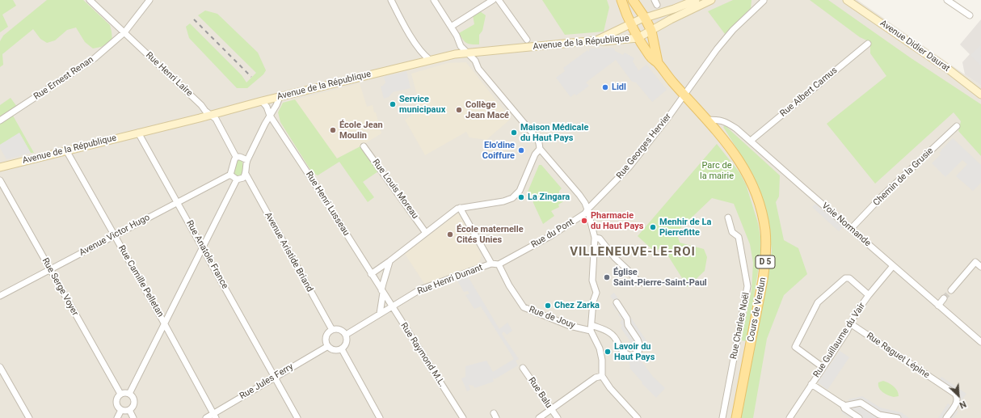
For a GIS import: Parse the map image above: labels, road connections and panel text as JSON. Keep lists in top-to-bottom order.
{
  "streets": {
    "main road": [
      "Avenue de la République",
      "Avenue Didier Daurat",
      "D 5",
      "Cours de Verdun"
    ],
    "street": [
      "Rue Henri Laire",
      "Rue Ernest Renan",
      "Rue Albert Camus",
      "Rue Georges Hervier",
      "Chemin de la Grusie",
      "Rue Louis Moreau",
      "Rue Henri Lusseau",
      "Voie Normande",
      "Rue du Pont",
      "Avenue Victor Hugo",
      "Avenue Aristide Briand",
      "Rue Anatole France",
      "Rue Henri Dunant",
      "Rue Camille Pelletan",
      "Rue Serge Voyer",
      "Rue de Jouy",
      "Rue Charles Noël",
      "Rue Guillaume du Vair",
      "Rue Raymond M.L.",
      "Rue Raguet Lépine",
      "Rue Jules Ferry",
      "Rue Balu"
    ]
  },
  "crossings": [
    ["Avenue de la République", "Rue Henri Laire"],
    ["Avenue de la République", "Rue Henri Lusseau"],
    ["Avenue de la République", "Rue Anatole France"],
    ["Avenue de la République", "D 5"],
    ["Avenue de la République", "Rue Camille Pelletan"],
    ["Rue Henri Laire", "Rue Ernest Renan"],
    ["Rue Albert Camus", "Voie Normande"],
    ["Rue Georges Hervier", "Rue du Pont"],
    ["Rue Georges Hervier", "D 5"],
    ["Chemin de la Grusie", "Voie Normande"],
    ["Rue Henri Lusseau", "Rue Raymond M.L."],
    ["Voie Normande", "D 5"],
    ["Voie Normande", "Cours de Verdun"],
    ["Voie Normande", "Rue Guillaume du Vair"],
    ["Rue du Pont", "Rue de Jouy"],
    ["Avenue Victor Hugo", "Rue Anatole France"],
    ["Avenue Victor Hugo", "Rue Camille Pelletan"],
    ["Avenue Victor Hugo", "Rue Serge Voyer"],
    ["Avenue Aristide Briand", "Rue Jules Ferry"],
    ["Rue Anatole France", "Rue Jules Ferry"],
    ["D 5", "Cours de Verdun"],
    ["Rue Henri Dunant", "Rue Raymond M.L."],
    ["Rue Camille Pelletan", "Rue Jules Ferry"],
    ["Rue Guillaume du Vair", "Rue Raguet Lépine"]
  ],
  "districts": ["VILLENEUVE-LE-ROI"],
  "parks": ["Parc de la mairie"],
  "places": [
    "Lidl",
    "Service municipaux",
    "Collège Jean Macé",
    "École Jean Moulin",
    "Maison Médicale du Haut Pays",
    "Elo’dine Coiffure",
    "La Zingara",
    "Pharmacie du Haut Pays",
    "Menhir de La Pierrefitte",
    "École maternelle Cités Unies",
    "Église Saint-Pierre-Saint-Paul",
    "Chez Zarka",
    "Lavoir du Haut Pays"
  ],
  "north": "bottom right"
}
